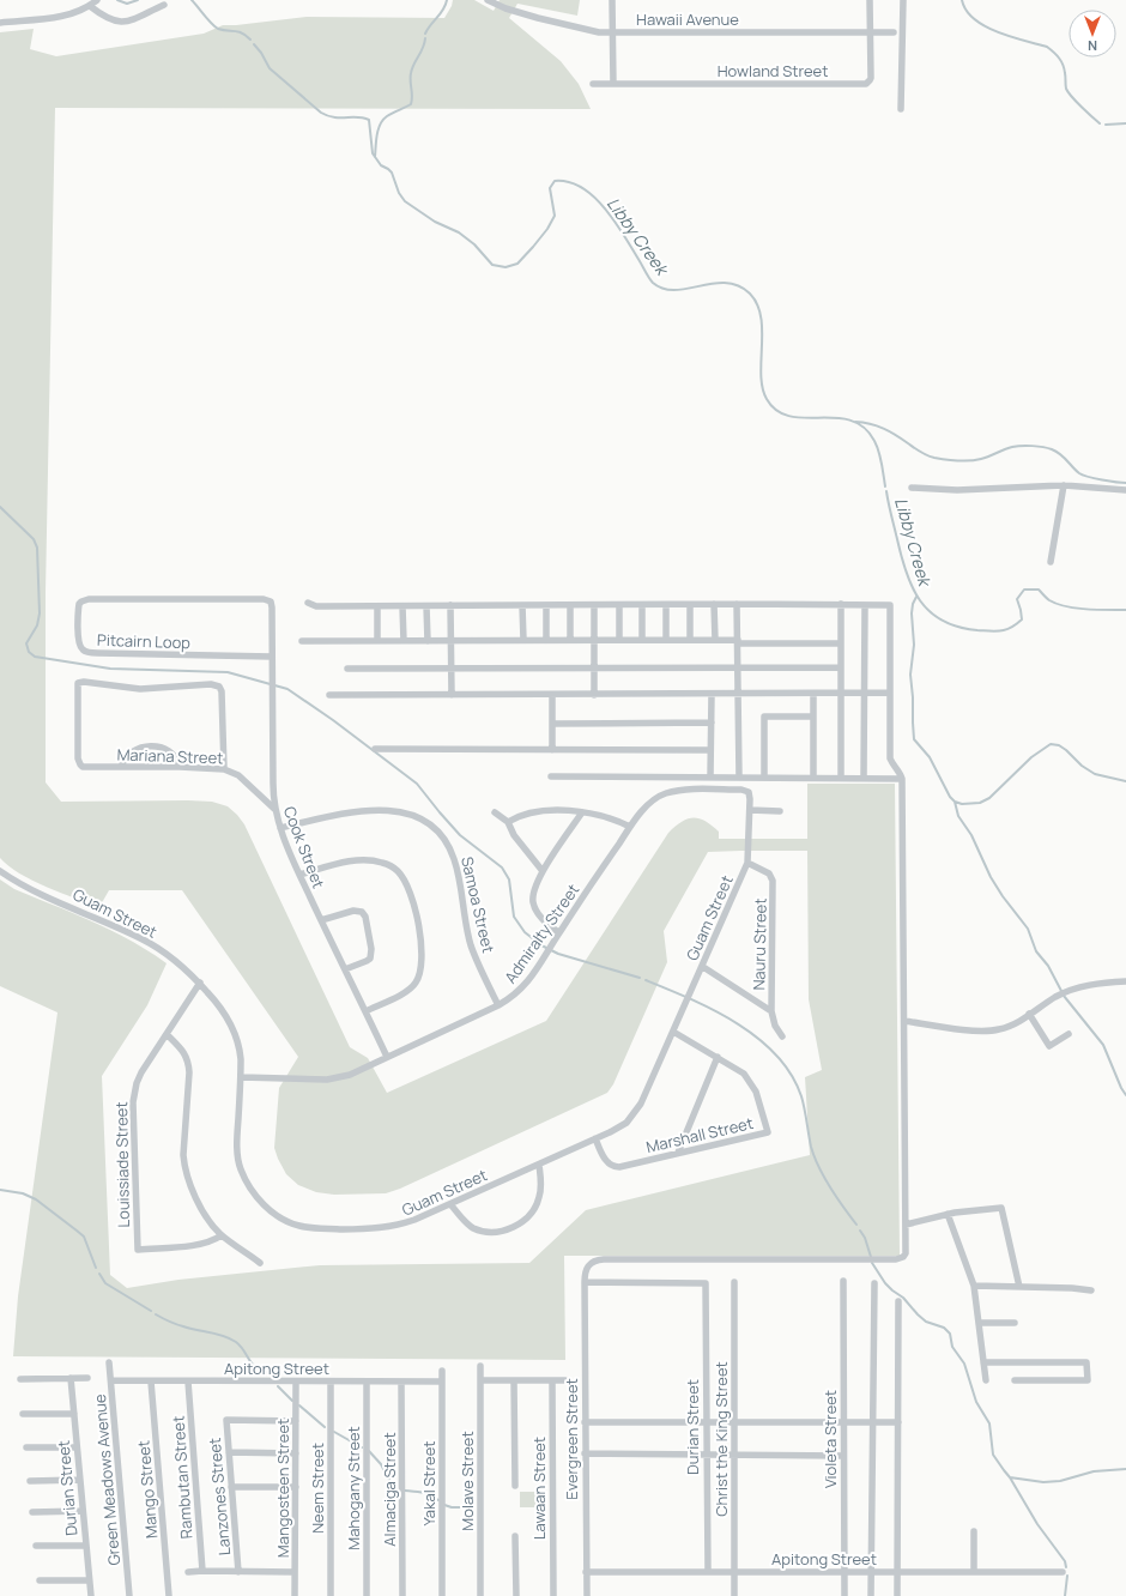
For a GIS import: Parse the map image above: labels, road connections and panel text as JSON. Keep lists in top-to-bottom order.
{
  "streets": {
    "street": [
      "Hawaii Avenue",
      "Howland Street",
      "Pitcairn Loop",
      "Mariana Street",
      "Cook Street",
      "Samoa Street",
      "Guam Street",
      "Admiralty Street",
      "Nauru Street",
      "Marshall Street",
      "Louissiade Street",
      "Apitong Street",
      "Durian Street",
      "Evergreen Street",
      "Christ the King Street",
      "Violeta Street",
      "Rambutan Street",
      "Green Meadows Avenue",
      "Molave Street",
      "Yakal Street",
      "Mangosteen Street",
      "Neem Street",
      "Mahogany Street",
      "Lawaan Street",
      "Mango Street",
      "Almaciga Street",
      "Lanzones Street"
    ]
  },
  "crossings": [
    ["Hawaii Avenue", "Howland Street"],
    ["Pitcairn Loop", "Cook Street"],
    ["Mariana Street", "Cook Street"],
    ["Cook Street", "Samoa Street"],
    ["Cook Street", "Admiralty Street"],
    ["Samoa Street", "Admiralty Street"],
    ["Guam Street", "Admiralty Street"],
    ["Guam Street", "Nauru Street"],
    ["Guam Street", "Marshall Street"],
    ["Guam Street", "Louissiade Street"],
    ["Apitong Street", "Durian Street"],
    ["Apitong Street", "Evergreen Street"],
    ["Apitong Street", "Christ the King Street"],
    ["Apitong Street", "Violeta Street"],
    ["Apitong Street", "Rambutan Street"],
    ["Apitong Street", "Green Meadows Avenue"],
    ["Apitong Street", "Yakal Street"],
    ["Apitong Street", "Mangosteen Street"],
    ["Apitong Street", "Neem Street"],
    ["Apitong Street", "Mahogany Street"],
    ["Apitong Street", "Mango Street"],
    ["Apitong Street", "Almaciga Street"],
    ["Durian Street", "Evergreen Street"],
    ["Mangosteen Street", "Lanzones Street"]
  ],
  "water": ["Libby Creek"],
  "north": "bottom"
}
